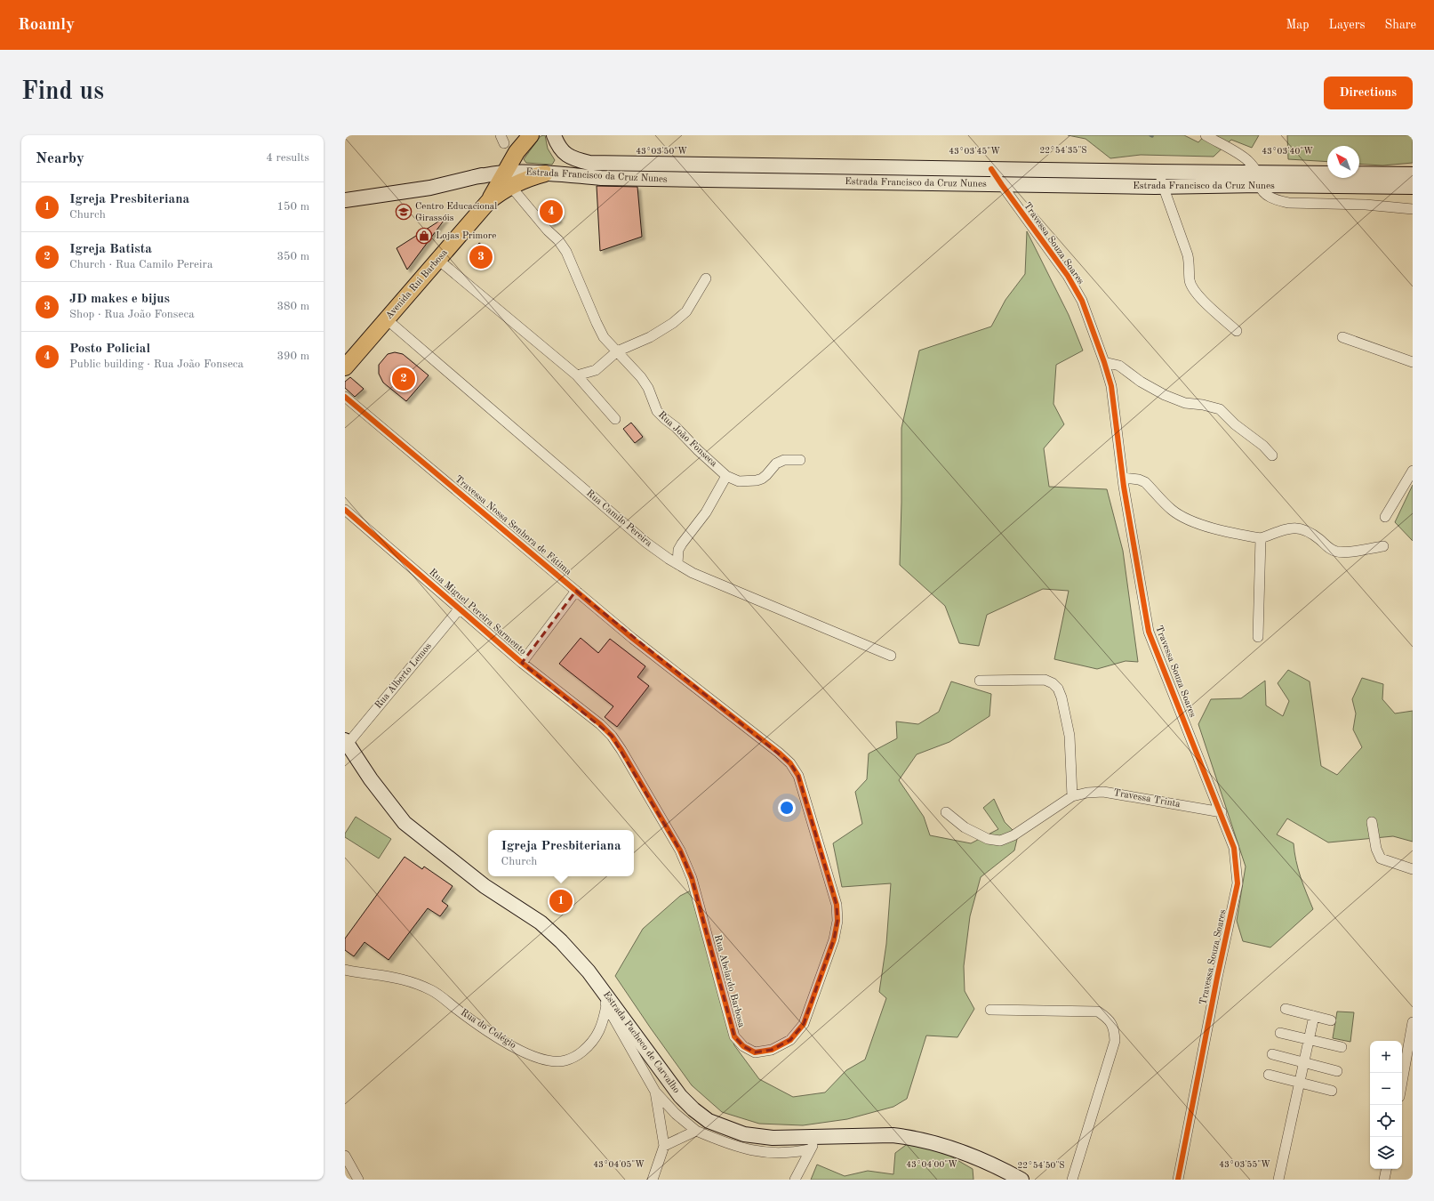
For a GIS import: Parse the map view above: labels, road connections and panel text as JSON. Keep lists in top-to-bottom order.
{
  "streets": {
    "main road": ["Estrada Francisco da Cruz Nunes", "Avenida Rui Barbosa", "Estrada Pacheco de Carvalho"],
    "street": [
      "Travessa Souza Soares",
      "Rua João Fonseca",
      "Rua Camilo Pereira",
      "Travessa Nossa Senhora de Fátima",
      "Rua Miguel Pereira Sarmento",
      "Rua Alberto Lemos",
      "Travessa Trinta",
      "Rua Abelardo Barbosa",
      "Rua do Colégio"
    ]
  },
  "crossings": [
    ["Estrada Francisco da Cruz Nunes", "Travessa Souza Soares"],
    ["Travessa Souza Soares", "Travessa Trinta"],
    ["Avenida Rui Barbosa", "Rua João Fonseca"],
    ["Avenida Rui Barbosa", "Rua Camilo Pereira"],
    ["Travessa Nossa Senhora de Fátima", "Rua Abelardo Barbosa"],
    ["Rua Miguel Pereira Sarmento", "Rua Alberto Lemos"],
    ["Rua Miguel Pereira Sarmento", "Rua Abelardo Barbosa"],
    ["Rua Alberto Lemos", "Estrada Pacheco de Carvalho"]
  ],
  "places": {
    "school or university": ["Centro Educacional Girassóis"],
    "shop": ["Lojas Primore"]
  },
  "north": "top left",
  "page": {
    "header": "Roamly",
    "nav": ["Map", "Layers", "Share"],
    "buttons": "Directions",
    "title": "Find us",
    "heading": ["Nearby", "4 results"],
    "list": [
      {
        "mark": "1",
        "name": "Igreja Presbiteriana",
        "note": "Church",
        "value": "150 m"
      },
      {
        "mark": "2",
        "name": "Igreja Batista",
        "note": "Church · Rua Camilo Pereira",
        "value": "350 m"
      },
      {
        "mark": "3",
        "name": "JD makes e bijus",
        "note": "Shop · Rua João Fonseca",
        "value": "380 m"
      },
      {
        "mark": "4",
        "name": "Posto Policial",
        "note": "Public building · Rua João Fonseca",
        "value": "390 m"
      }
    ],
    "pins": [
      "4",
      "3",
      "2",
      "1"
    ],
    "popup": ["Igreja Presbiteriana", "Church"],
    "map_buttons": ["+", "−"]
  },
  "coordinates": [
    "22°54'35\"S",
    "43°03'50\"W",
    "43°03'40\"W",
    "43°03'45\"W",
    "43°04'05\"W",
    "43°04'00\"W",
    "43°03'55\"W",
    "22°54'50\"S"
  ]
}
